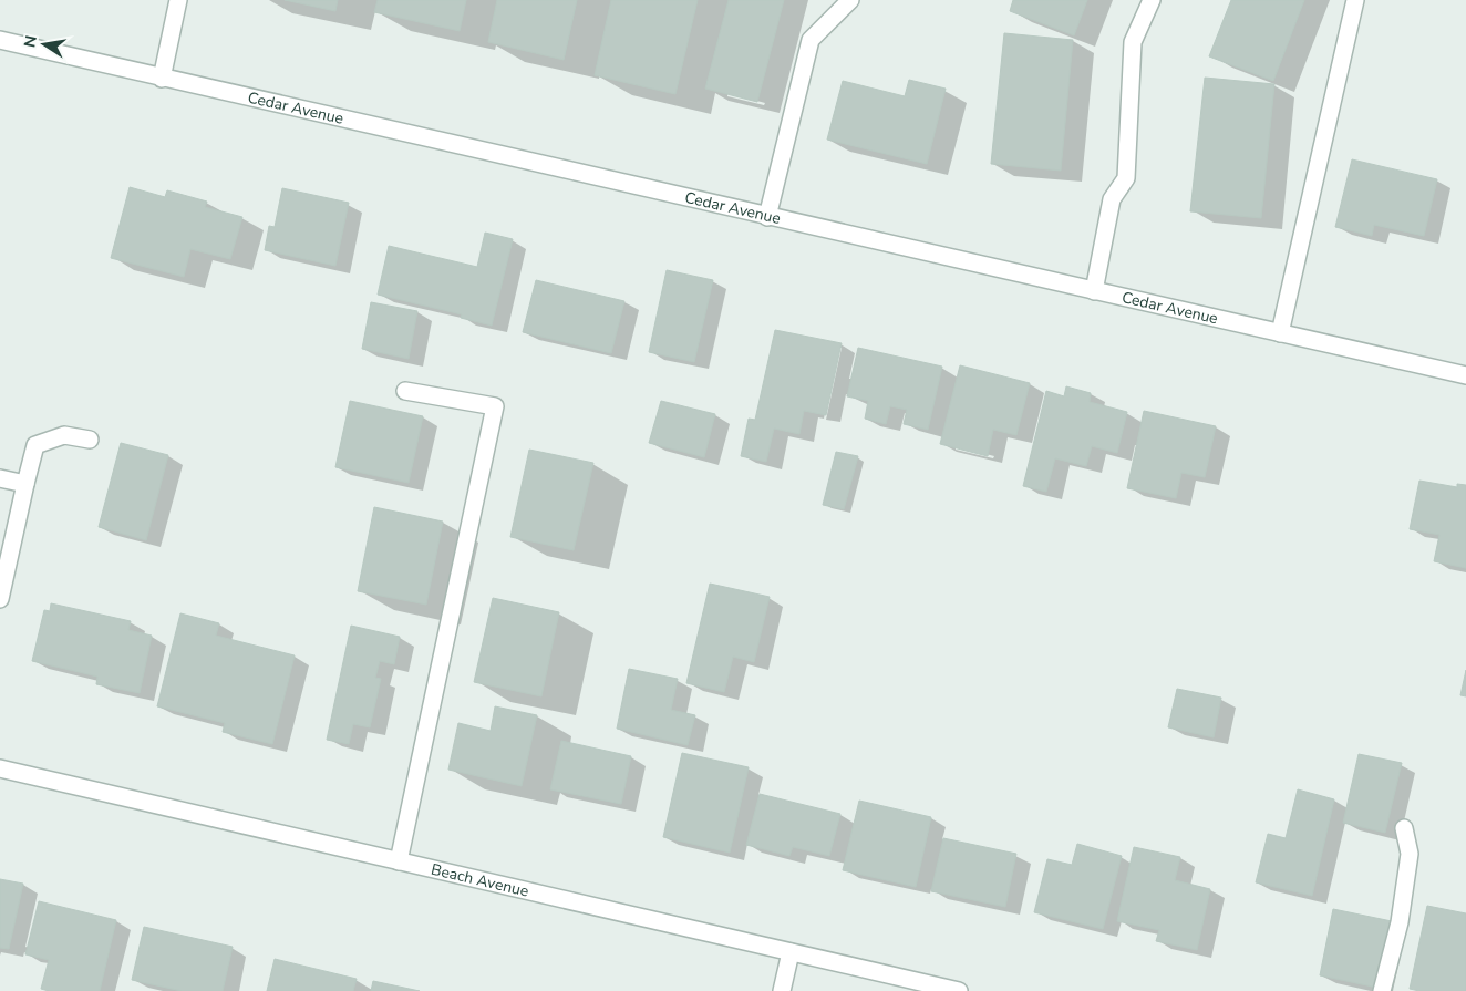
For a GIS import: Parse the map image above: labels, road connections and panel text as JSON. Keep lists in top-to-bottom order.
{
  "streets": {
    "street": ["Cedar Avenue", "Beach Avenue"]
  },
  "north": "left"
}
